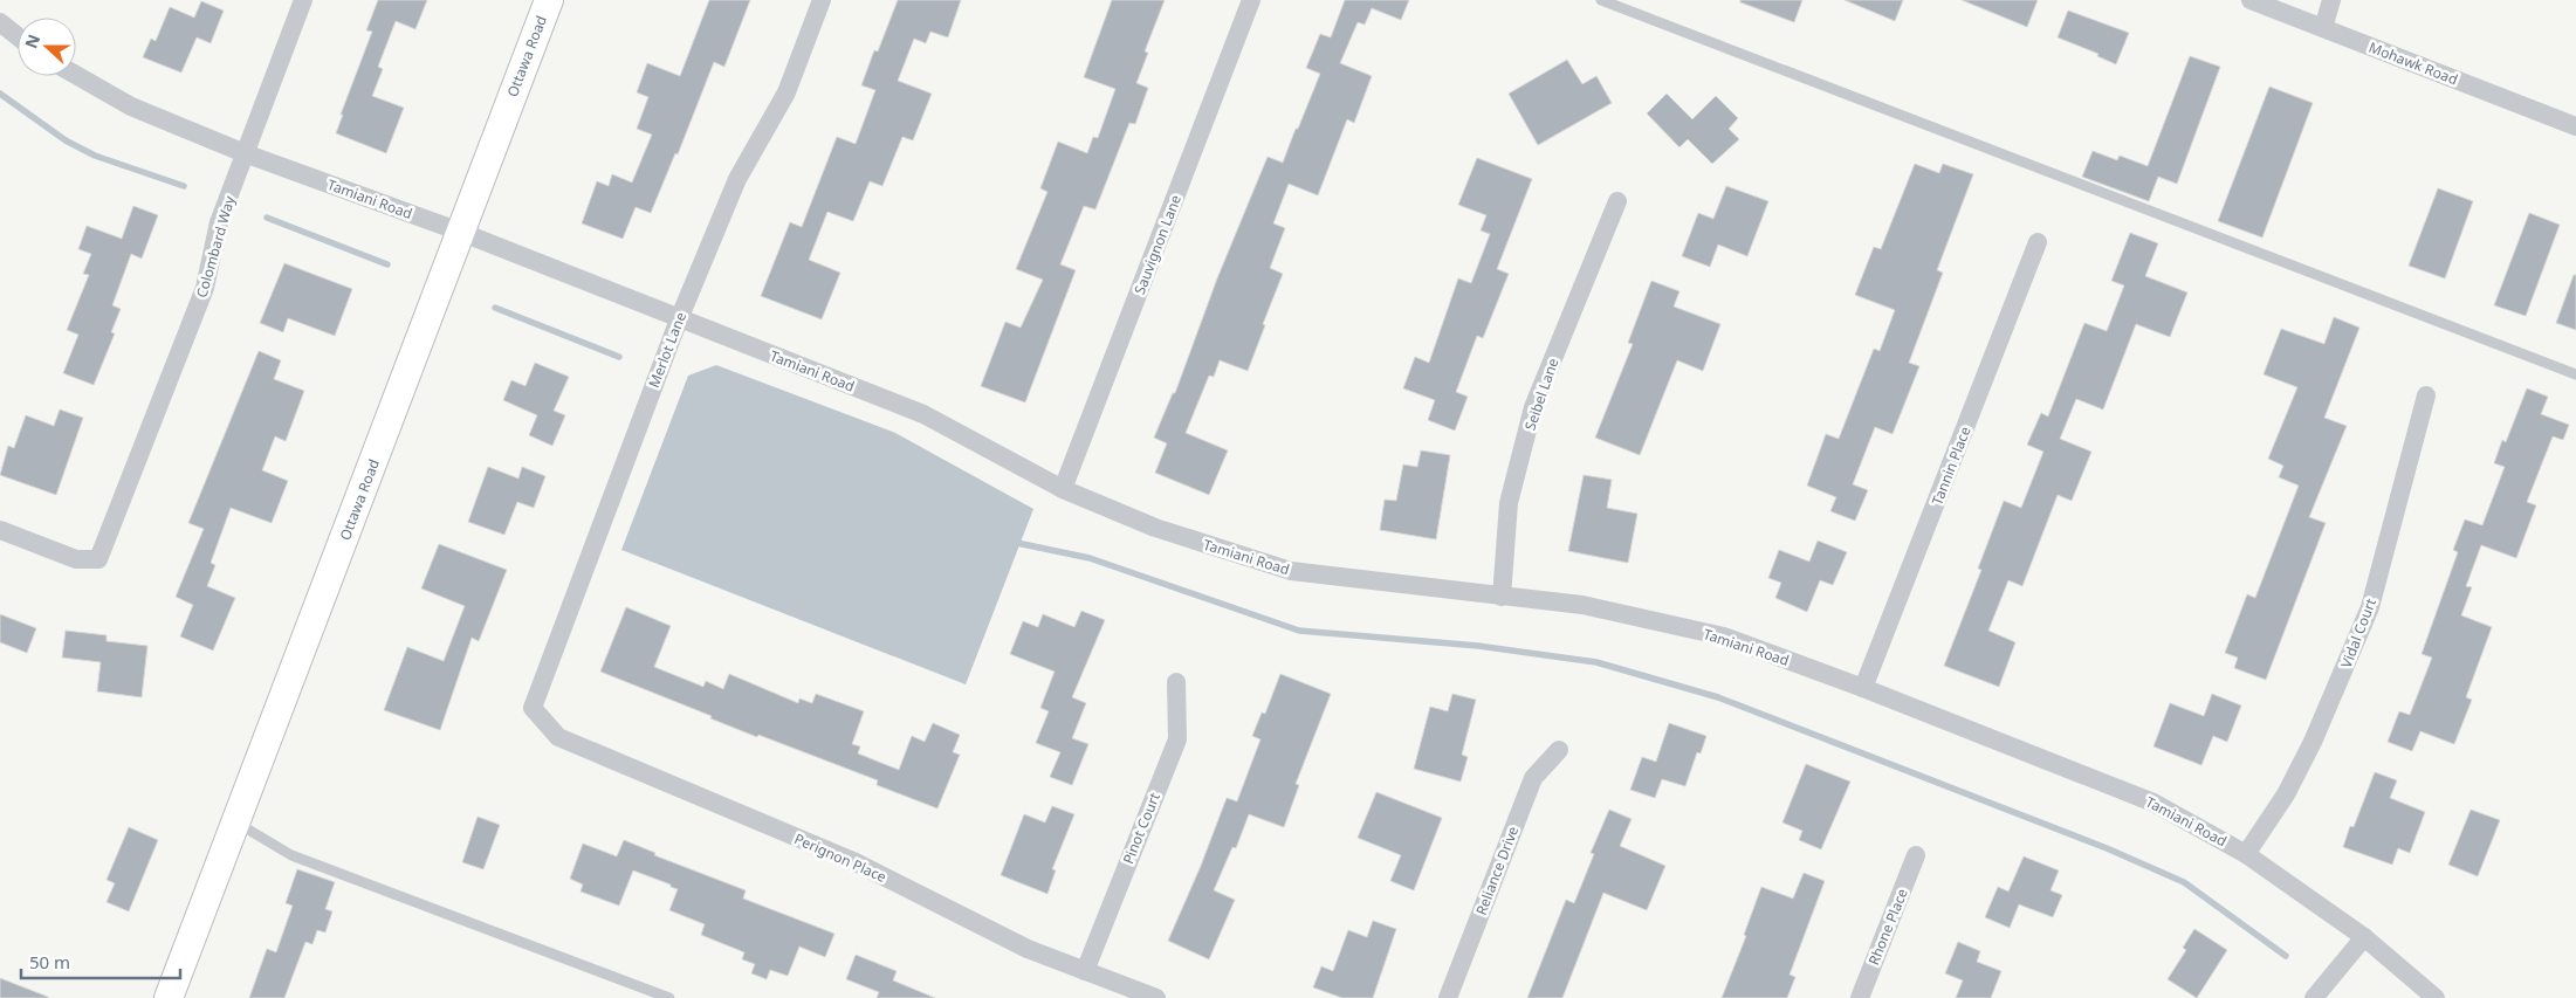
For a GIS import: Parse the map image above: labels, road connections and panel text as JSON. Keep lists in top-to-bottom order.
{
  "streets": {
    "street": [
      "Ottawa Road",
      "Mohawk Road",
      "Tamiani Road",
      "Sauvignon Lane",
      "Colombard Way",
      "Merlot Lane",
      "Seibel Lane",
      "Tannin Place",
      "Vidal Court",
      "Pinot Court",
      "Perignon Place",
      "Reliance Drive",
      "Rhone Place"
    ]
  },
  "crossings": [
    ["Ottawa Road", "Tamiani Road"],
    ["Tamiani Road", "Sauvignon Lane"],
    ["Tamiani Road", "Colombard Way"],
    ["Tamiani Road", "Merlot Lane"],
    ["Tamiani Road", "Seibel Lane"],
    ["Tamiani Road", "Tannin Place"],
    ["Tamiani Road", "Vidal Court"],
    ["Merlot Lane", "Perignon Place"],
    ["Pinot Court", "Perignon Place"]
  ],
  "scale_bar": "50 m",
  "north": "left"
}
